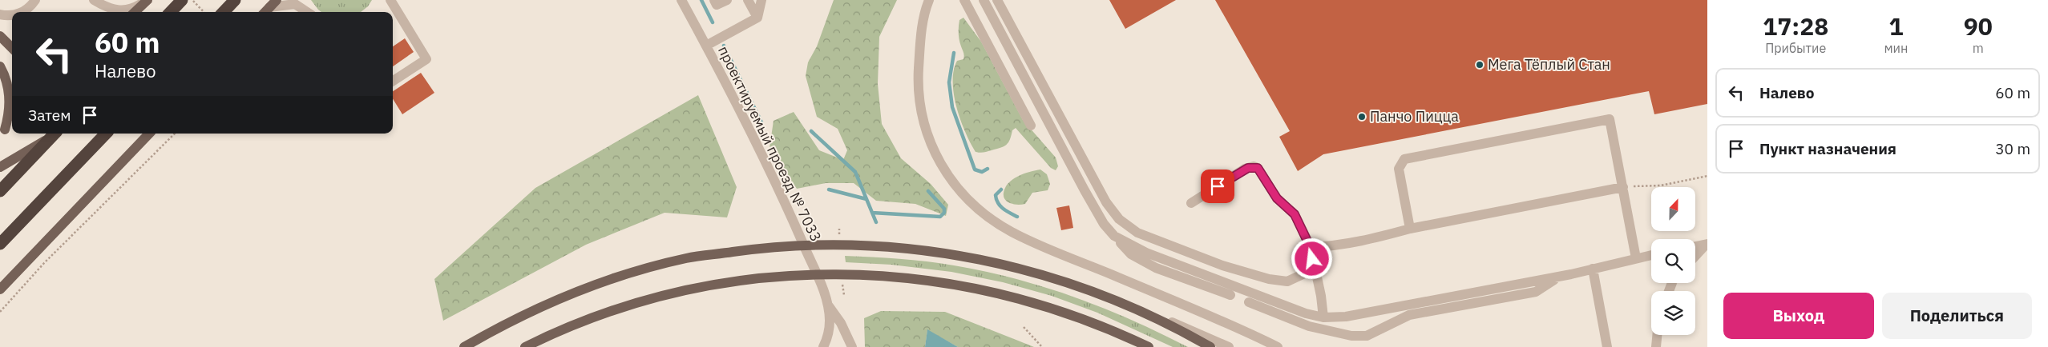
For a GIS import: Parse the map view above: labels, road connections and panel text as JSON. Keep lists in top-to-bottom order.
{
  "streets": {
    "street": ["проектируемый проезд № 7033"]
  },
  "places": ["Мега Тёплый Cтан", "Панчо Пицца"],
  "north": "top",
  "page": {
    "eta": [
      "17:28",
      "Прибытие",
      "1",
      "мин",
      "90",
      "m"
    ],
    "turn": ["60 m", "Налево"],
    "list": [
      {
        "name": "Налево",
        "value": "60 m"
      },
      {
        "name": "Пункт назначения",
        "value": "30 m"
      }
    ],
    "then": "Затем",
    "buttons": ["Выход", "Поделиться"]
  }
}
